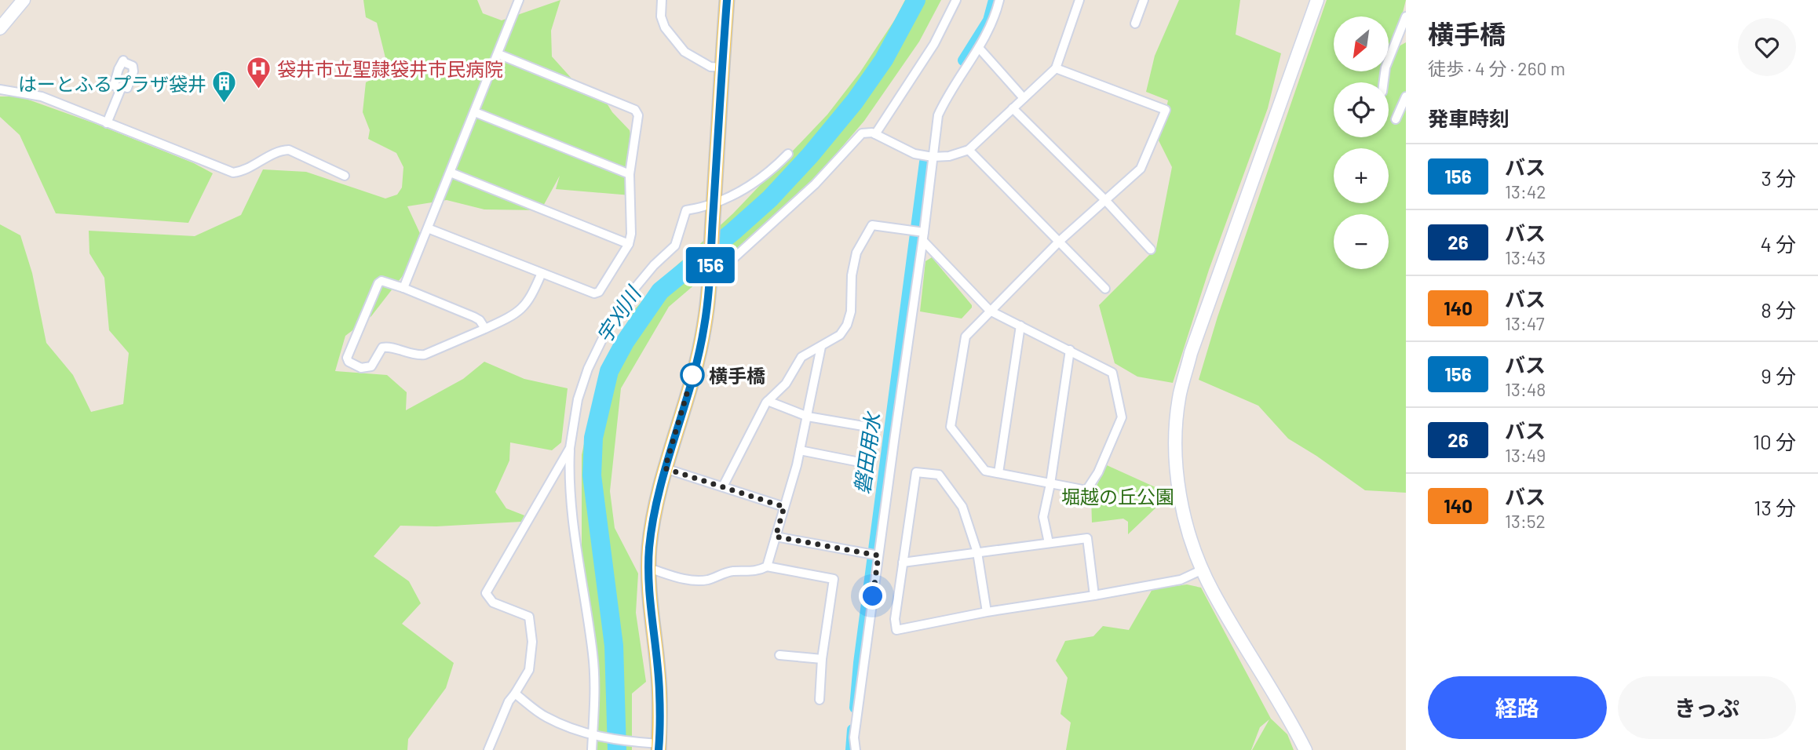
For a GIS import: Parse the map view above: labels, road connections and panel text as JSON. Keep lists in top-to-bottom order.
{
  "water": ["宇刈川", "磐田用水"],
  "parks": ["堀越の丘公園"],
  "places": {
    "hospital": ["袋井市立聖隷袋井市民病院"],
    "building": ["はーとふるプラザ袋井"],
    "other": ["横手橋"]
  },
  "lines": ["bus line 156"],
  "north": "bottom left",
  "page": {
    "on_map": "156",
    "heading": [
      ["横手橋", "徒歩 · 4 分 · 260 m"],
      "発車時刻"
    ],
    "map_buttons": ["+", "−"],
    "list": [
      {
        "mark": "156",
        "name": "バス",
        "note": "13:42",
        "value": "3 分"
      },
      {
        "mark": "26",
        "name": "バス",
        "note": "13:43",
        "value": "4 分"
      },
      {
        "mark": "140",
        "name": "バス",
        "note": "13:47",
        "value": "8 分"
      },
      {
        "mark": "156",
        "name": "バス",
        "note": "13:48",
        "value": "9 分"
      },
      {
        "mark": "26",
        "name": "バス",
        "note": "13:49",
        "value": "10 分"
      },
      {
        "mark": "140",
        "name": "バス",
        "note": "13:52",
        "value": "13 分"
      }
    ],
    "buttons": ["経路", "きっぷ"]
  }
}
